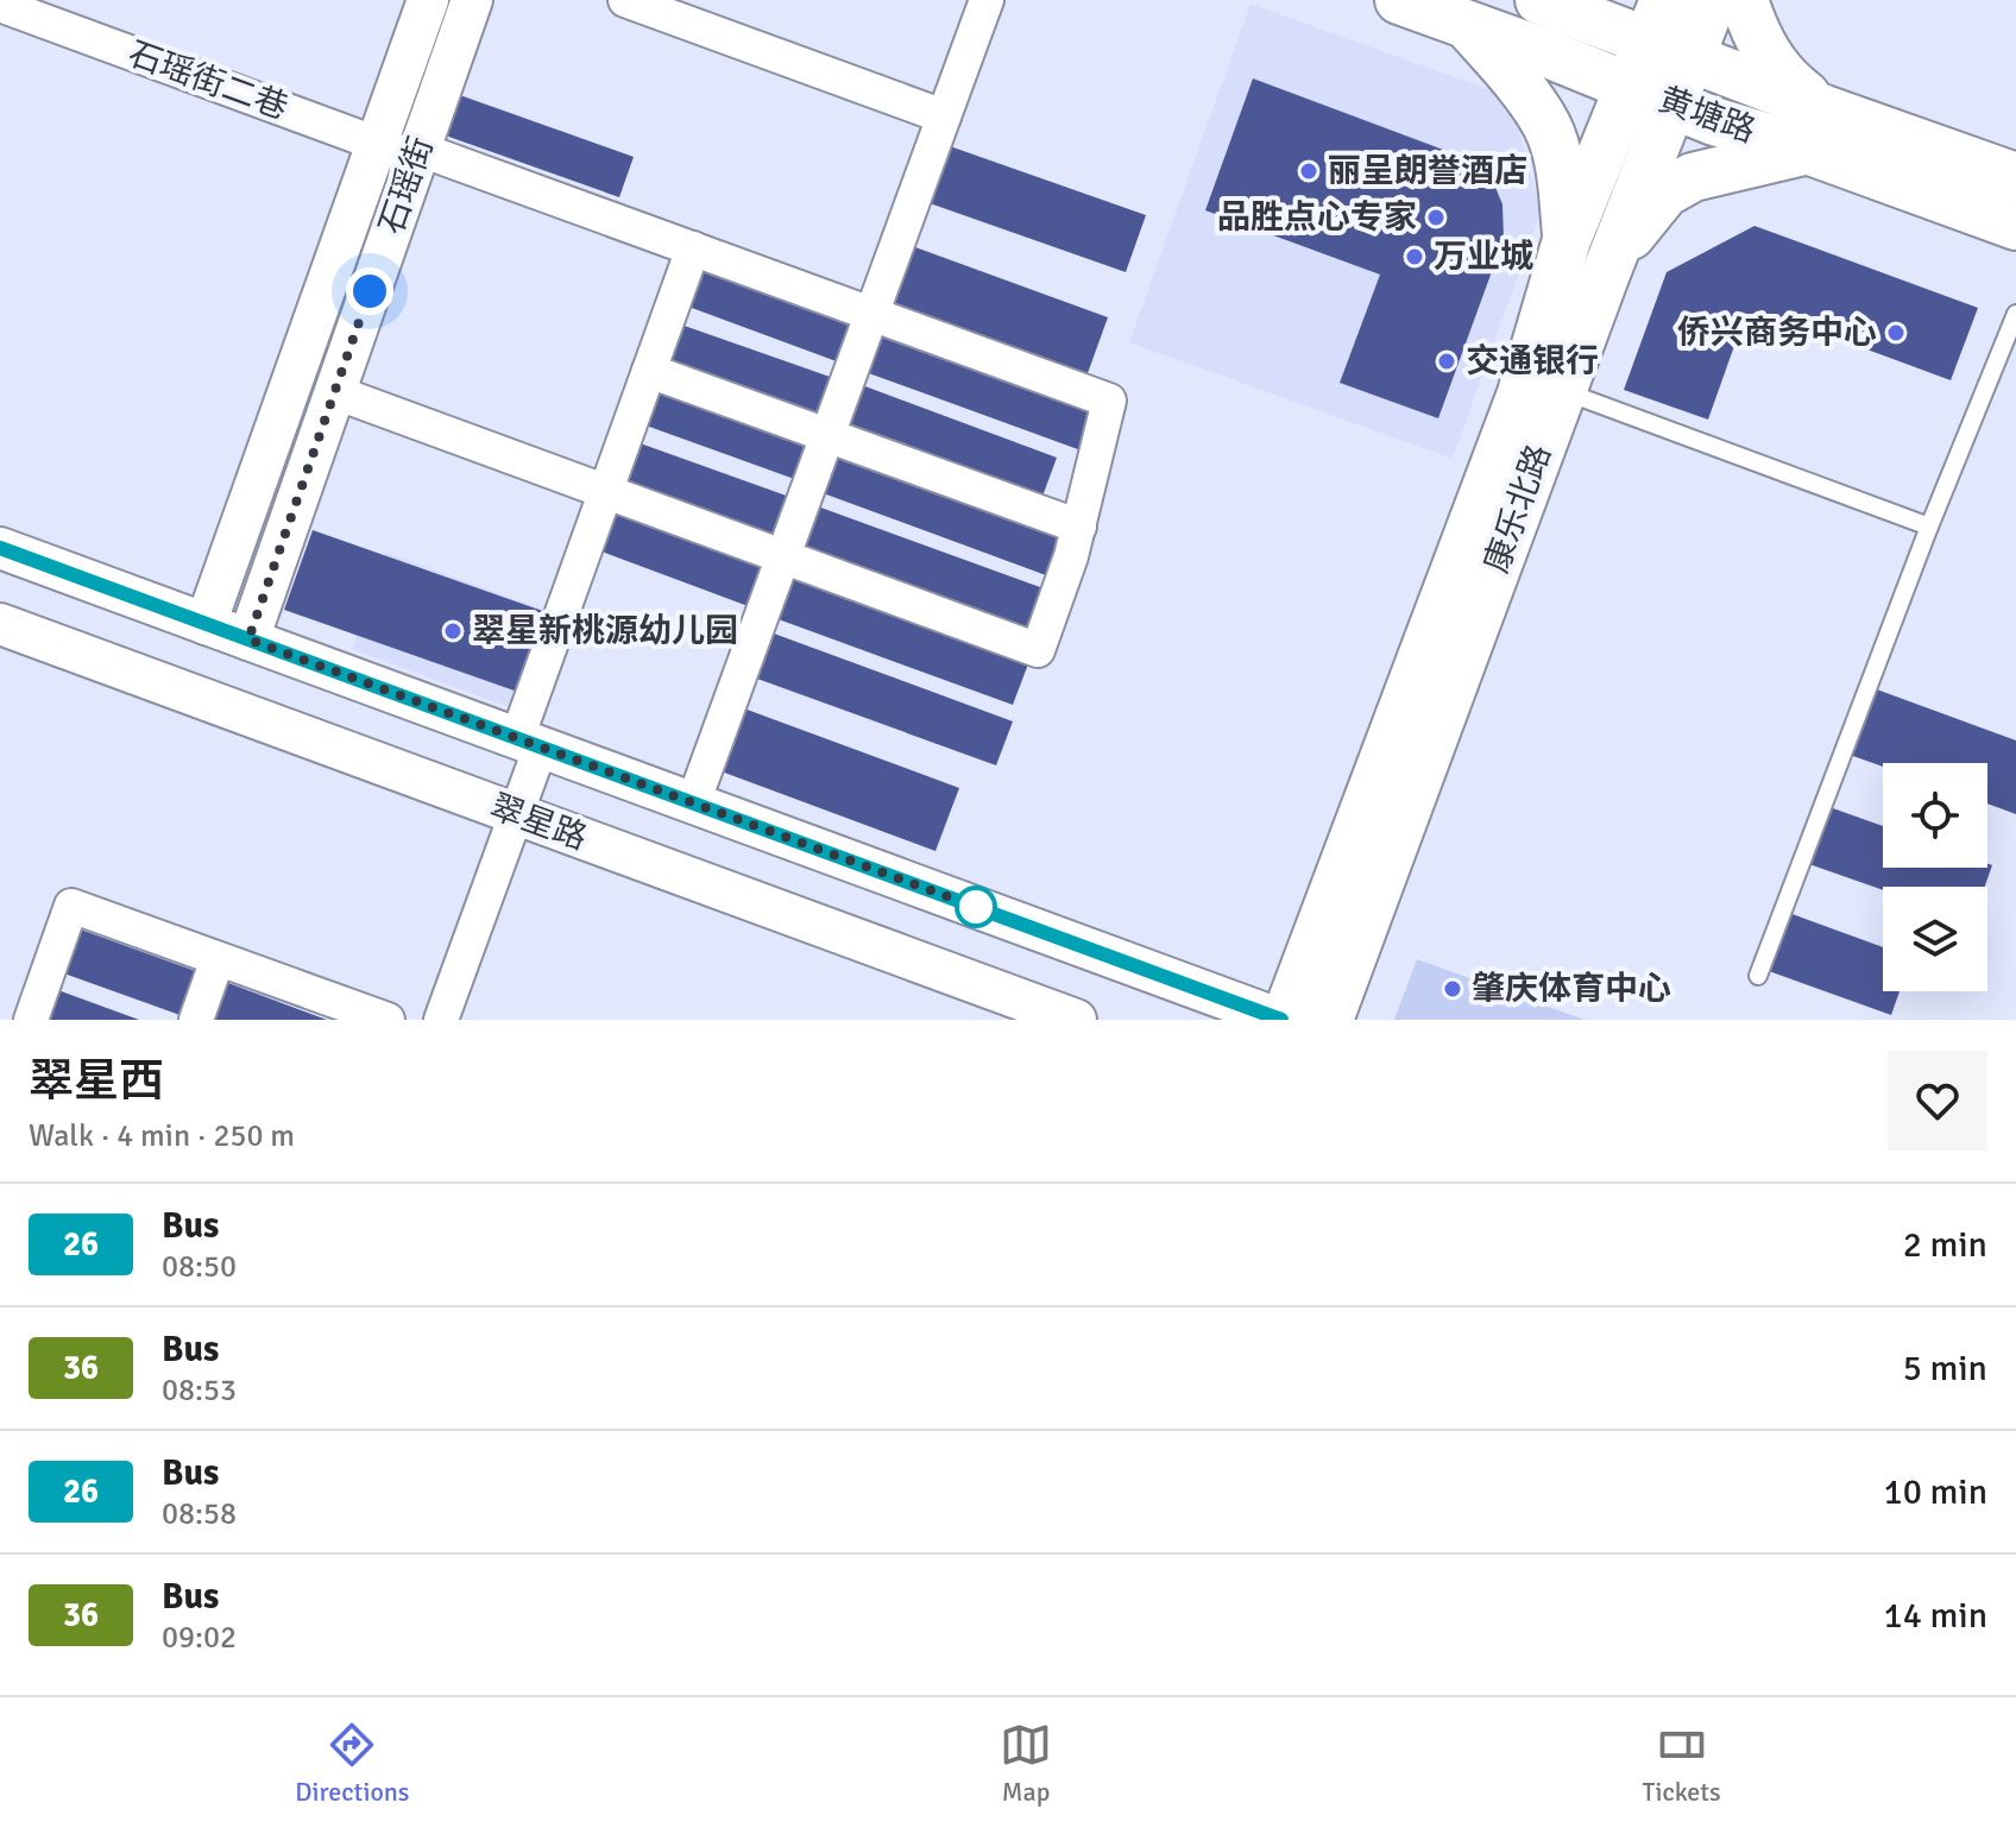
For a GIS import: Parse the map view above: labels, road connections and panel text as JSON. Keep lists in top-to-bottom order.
{
  "streets": {
    "main road": ["黄塘路", "康乐北路"],
    "street": ["石瑶街二巷", "石瑶街", "翠星路"]
  },
  "crossings": [
    ["石瑶街二巷", "石瑶街"],
    ["黄塘路", "康乐北路"]
  ],
  "places": [
    "丽呈朗誉酒店",
    "品胜点心专家",
    "万业城",
    "侨兴商务中心",
    "交通银行",
    "翠星新桃源幼儿园",
    "肇庆体育中心"
  ],
  "lines": ["bus line 26"],
  "page": {
    "heading": ["翠星西", "Walk · 4 min · 250 m"],
    "list": [
      {
        "mark": "26",
        "name": "Bus",
        "note": "08:50",
        "value": "2 min"
      },
      {
        "mark": "36",
        "name": "Bus",
        "note": "08:53",
        "value": "5 min"
      },
      {
        "mark": "26",
        "name": "Bus",
        "note": "08:58",
        "value": "10 min"
      },
      {
        "mark": "36",
        "name": "Bus",
        "note": "09:02",
        "value": "14 min"
      }
    ],
    "tabs": ["Directions", "Map", "Tickets"]
  }
}
